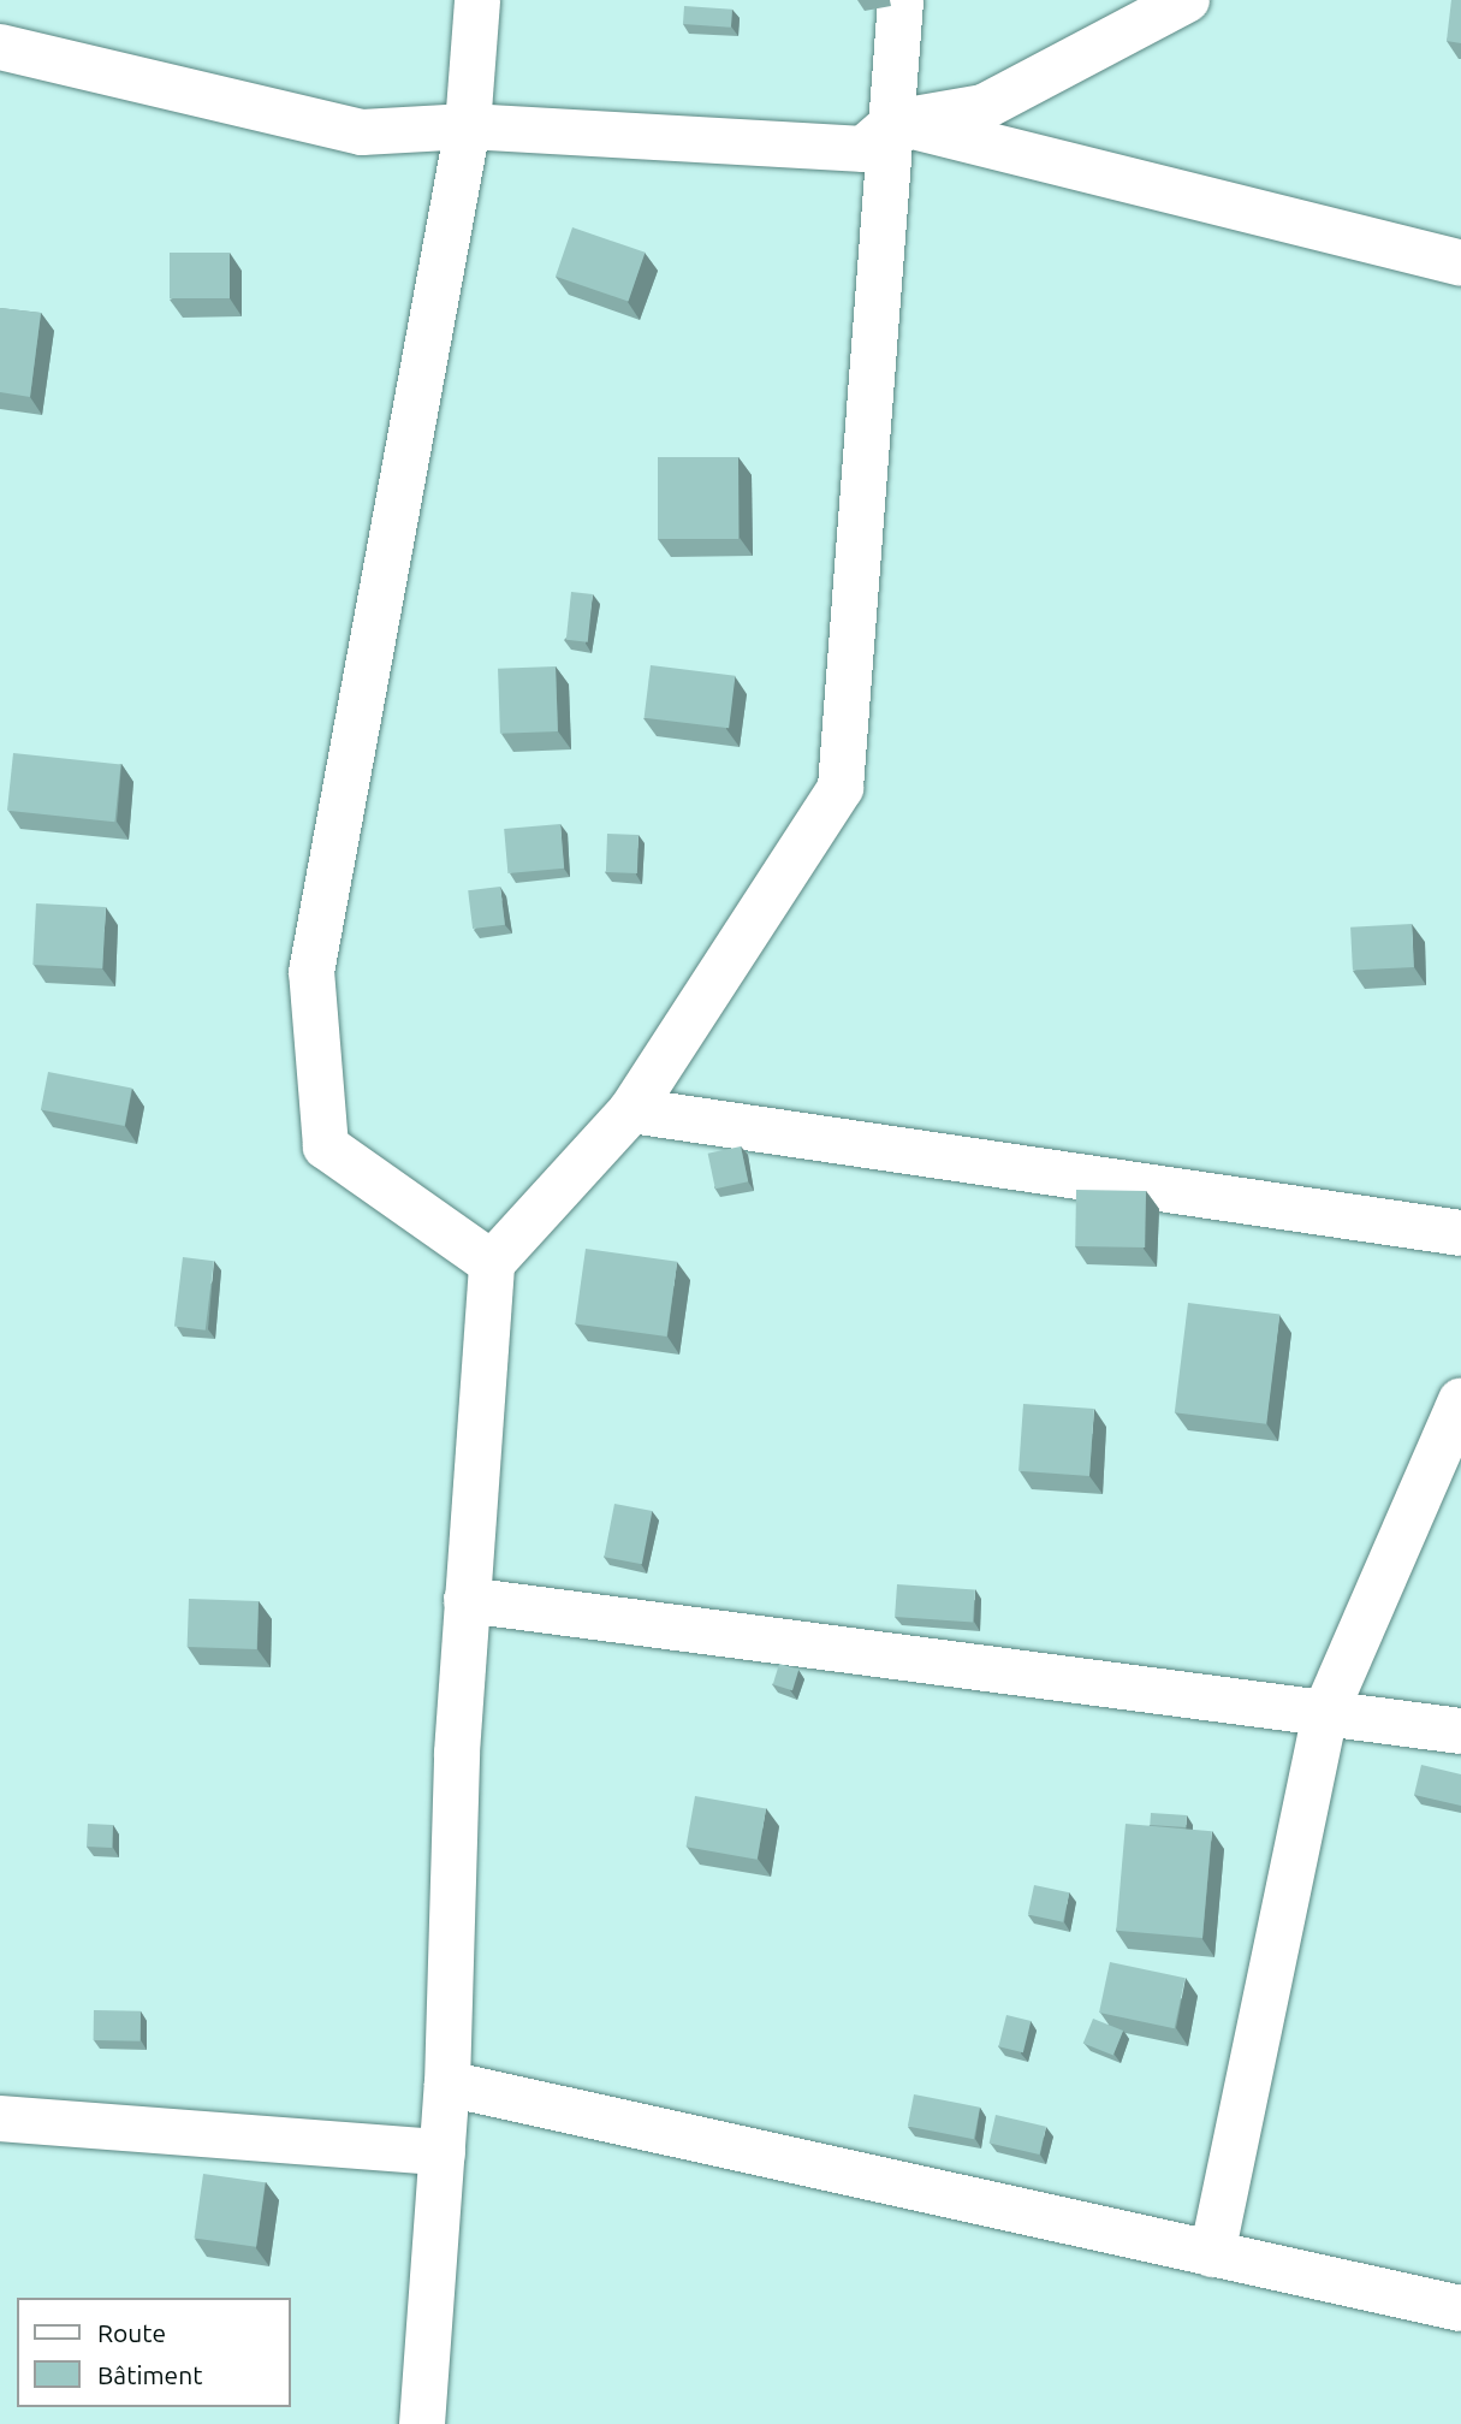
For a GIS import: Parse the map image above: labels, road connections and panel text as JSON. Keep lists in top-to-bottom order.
{
  "legend": ["Route", "Bâtiment"]
}
